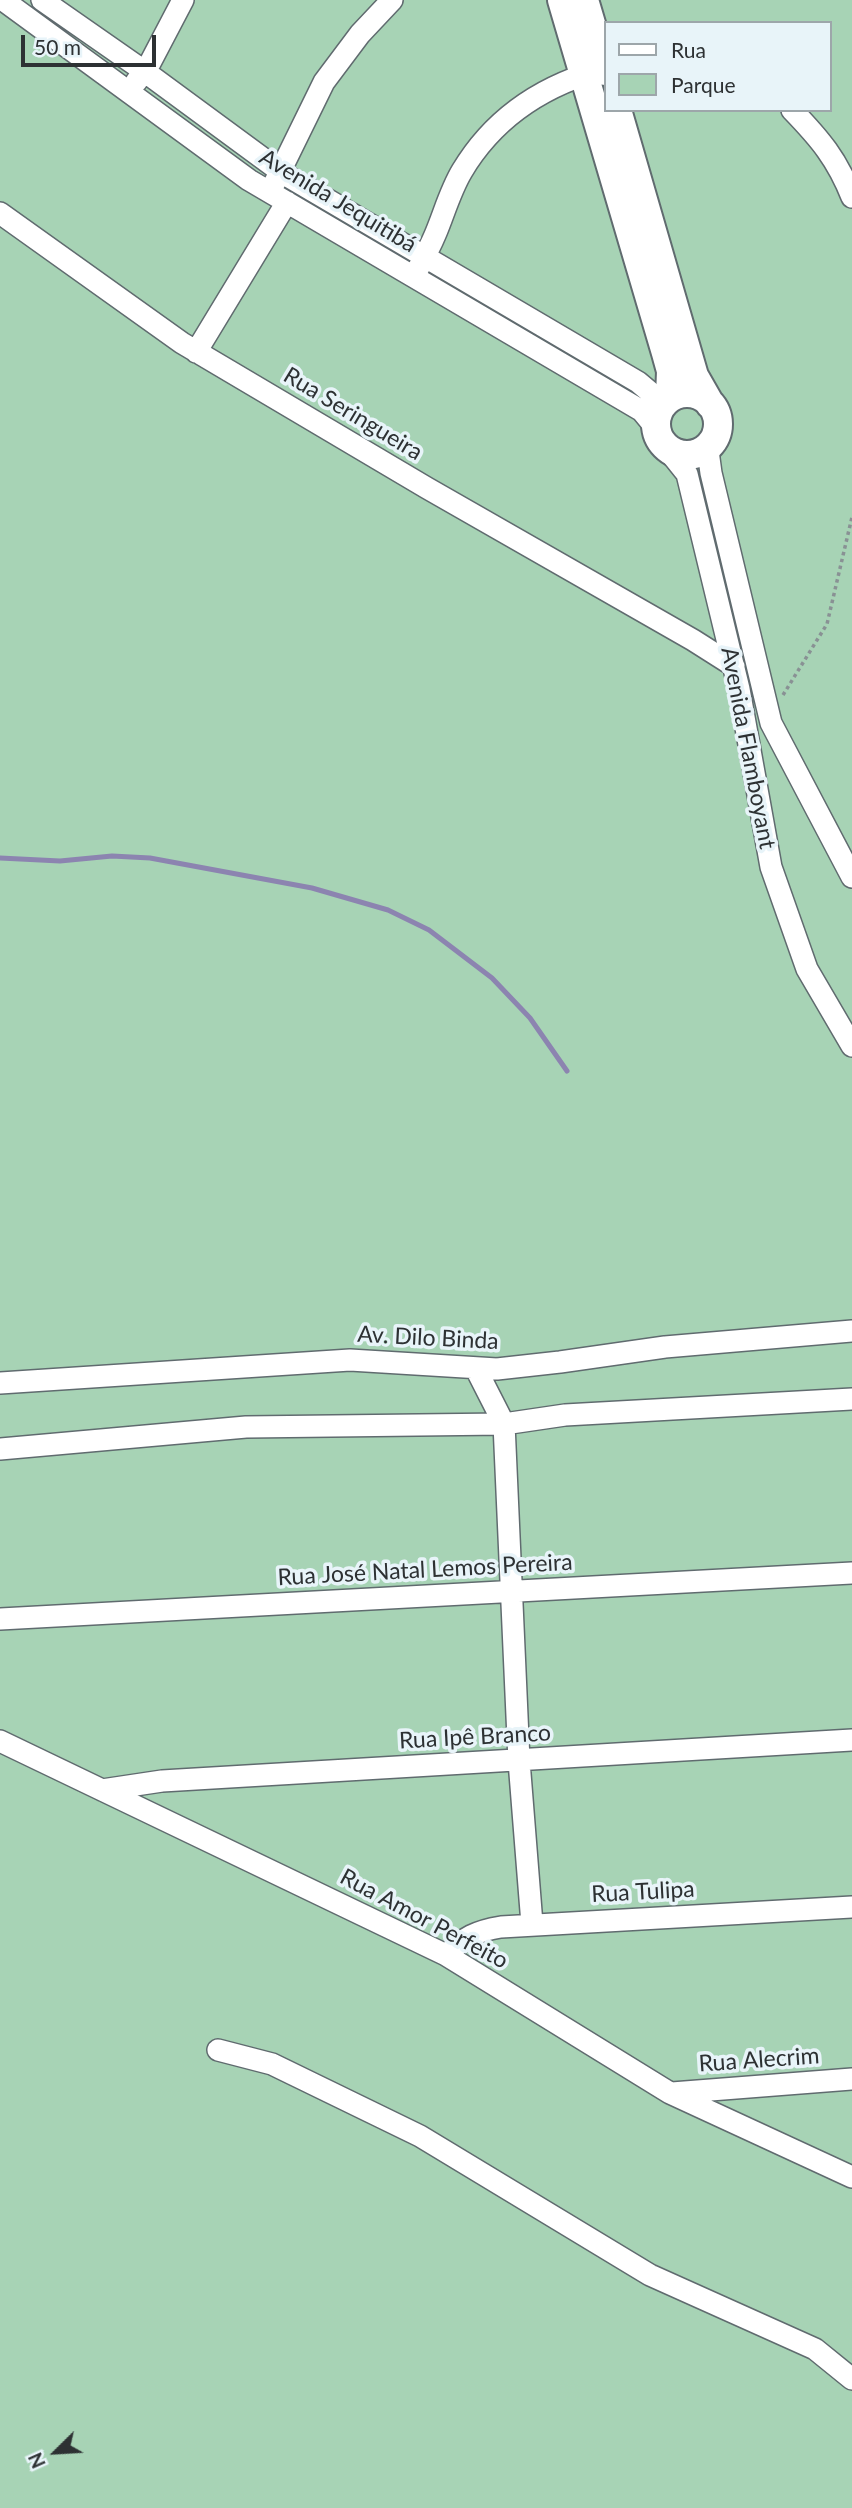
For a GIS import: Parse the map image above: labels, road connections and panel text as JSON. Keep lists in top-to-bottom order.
{
  "streets": {
    "street": [
      "Avenida Jequitibá",
      "Rua Seringueira",
      "Avenida Flamboyant",
      "Av. Dilo Binda",
      "Rua José Natal Lemos Pereira",
      "Rua Ipê Branco",
      "Rua Tulipa",
      "Rua Amor Perfeito",
      "Rua Alecrim"
    ]
  },
  "crossings": [
    ["Avenida Jequitibá", "Avenida Flamboyant"],
    ["Rua Seringueira", "Avenida Flamboyant"],
    ["Rua Ipê Branco", "Rua Amor Perfeito"],
    ["Rua Tulipa", "Rua Amor Perfeito"],
    ["Rua Amor Perfeito", "Rua Alecrim"]
  ],
  "legend": ["Rua", "Parque"],
  "scale_bar": "50 m",
  "north": "bottom left"
}
